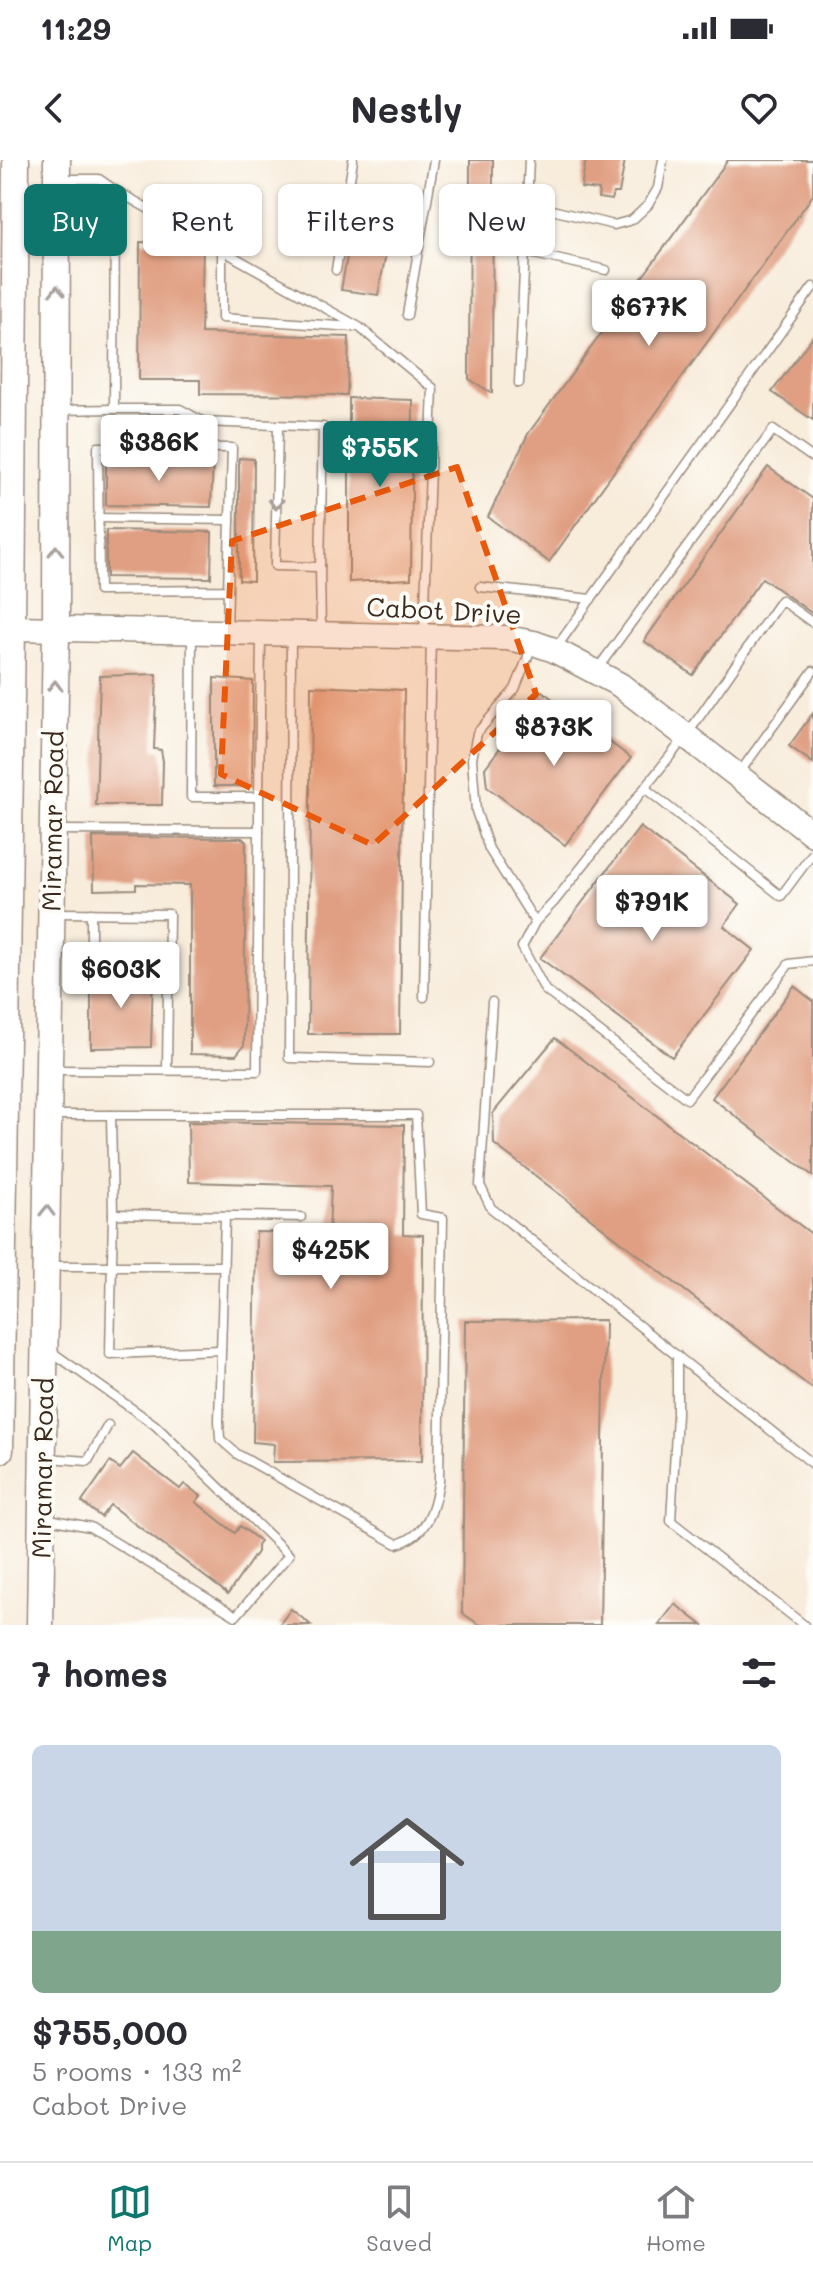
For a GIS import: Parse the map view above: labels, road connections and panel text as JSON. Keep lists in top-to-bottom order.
{
  "streets": {
    "main road": ["Miramar Road"],
    "street": ["Cabot Drive"]
  },
  "crossings": [
    ["Cabot Drive", "Miramar Road"]
  ],
  "page": {
    "status": "11:29",
    "header": "Nestly",
    "chip": [
      "Buy",
      "Rent",
      "Filters",
      "New"
    ],
    "price": [
      "$677K",
      "$386K",
      "$755K",
      "$873K",
      "$791K",
      "$603K",
      "$425K"
    ],
    "heading": "7 homes",
    "list": [
      {
        "name": "$755,000",
        "note": "5 rooms · 133 m² · Cabot Drive"
      }
    ],
    "tabs": ["Map", "Saved", "Home"]
  }
}
